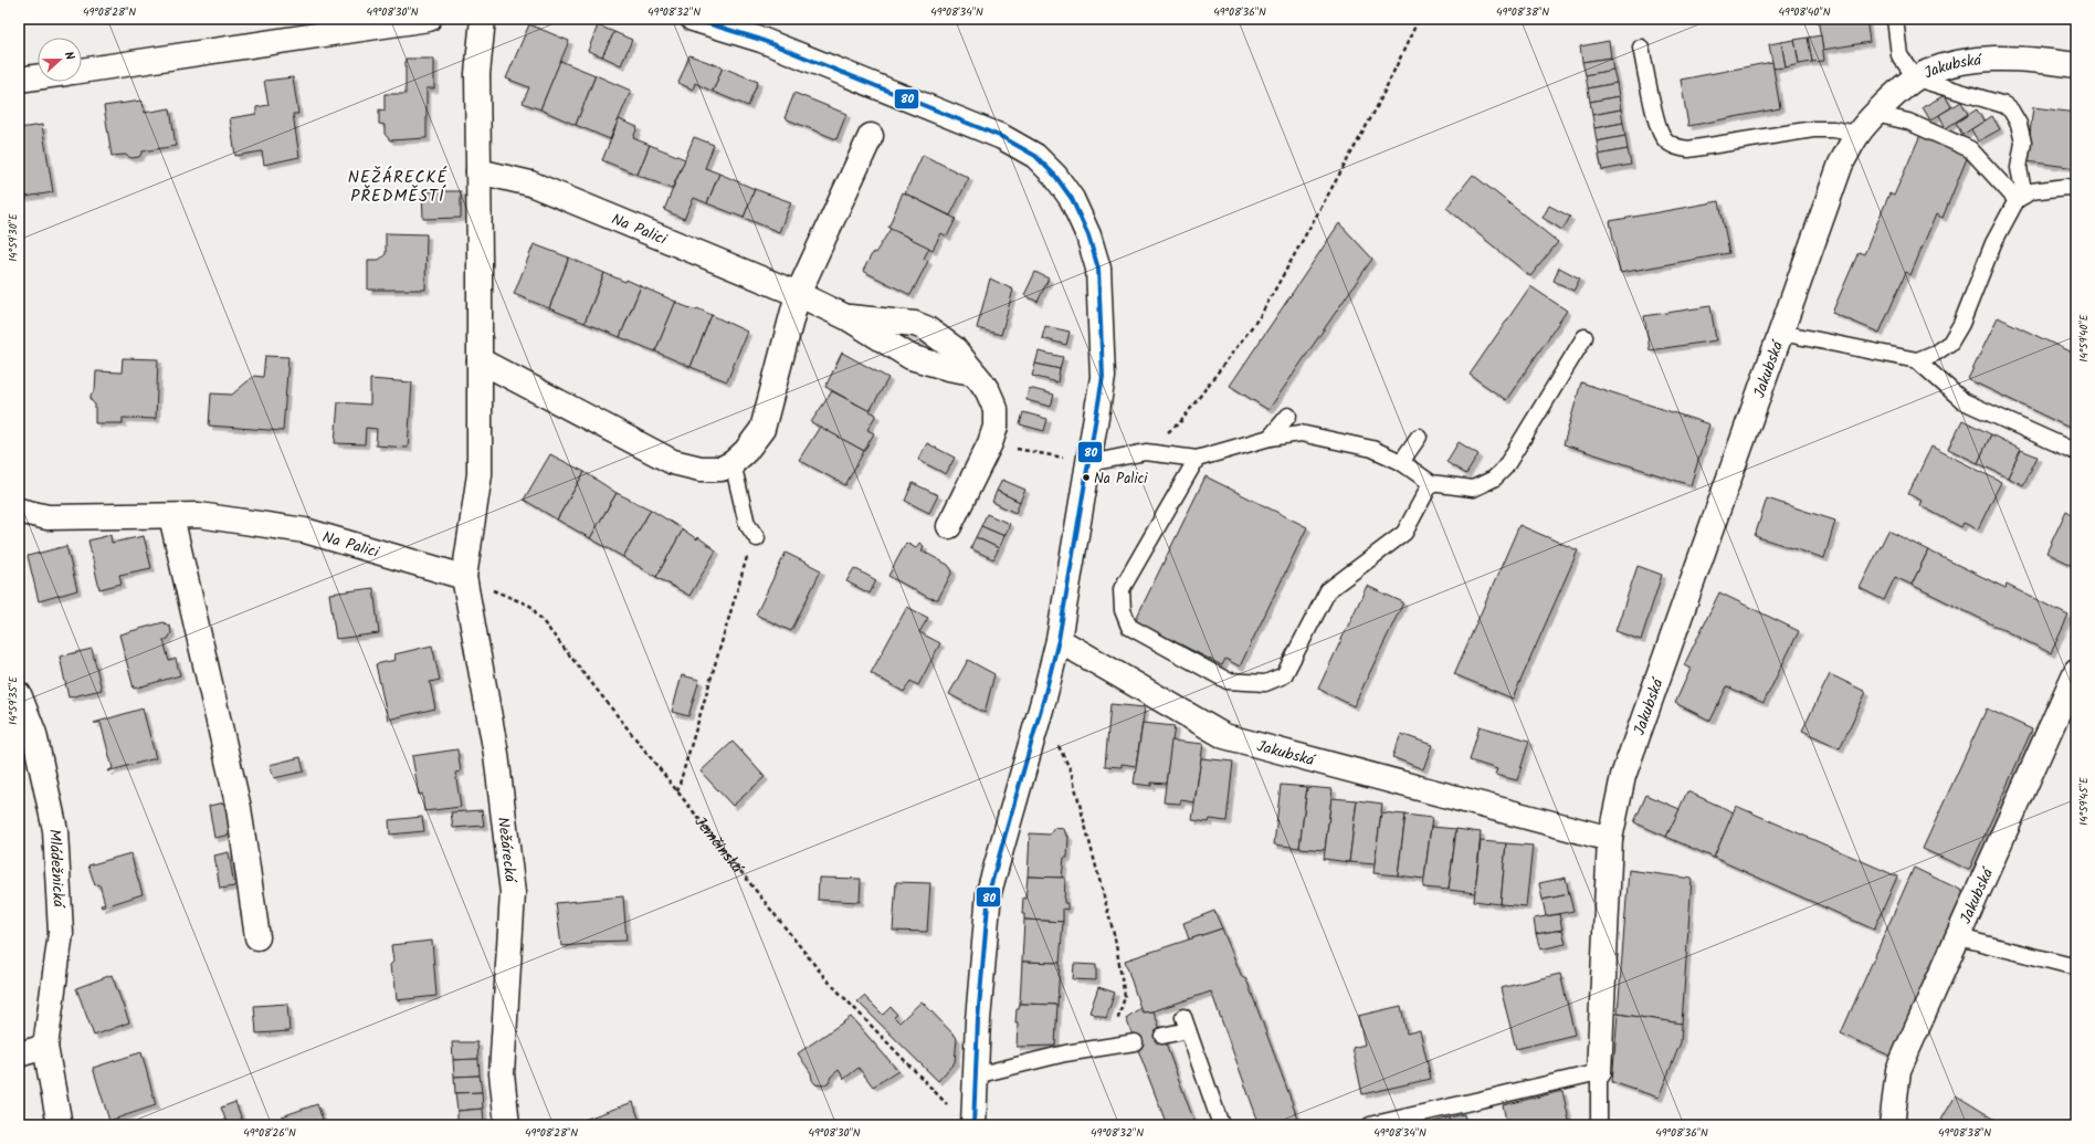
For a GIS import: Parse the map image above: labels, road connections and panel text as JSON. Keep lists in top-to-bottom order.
{
  "streets": {
    "street": [
      "Jakubská",
      "Na Palici",
      "Nežárecká",
      "Mládežnická"
    ],
    "path": ["Jemčinská"]
  },
  "crossings": [
    ["Na Palici", "Jemčinská"],
    ["Na Palici", "Nežárecká"],
    ["Jemčinská", "Nežárecká"]
  ],
  "districts": ["NEŽÁRECKÉ PŘEDMĚSTÍ"],
  "places": ["Na Palici"],
  "lines": ["transit line 80"],
  "north": "right",
  "coordinates": [
    "49°08'28\"N",
    "49°08'30\"N",
    "49°08'32\"N",
    "49°08'34\"N",
    "49°08'36\"N",
    "49°08'38\"N",
    "49°08'40\"N",
    "14°59'30\"E",
    "14°59'40\"E",
    "14°59'35\"E",
    "14°59'45\"E",
    "49°08'26\"N"
  ]
}
